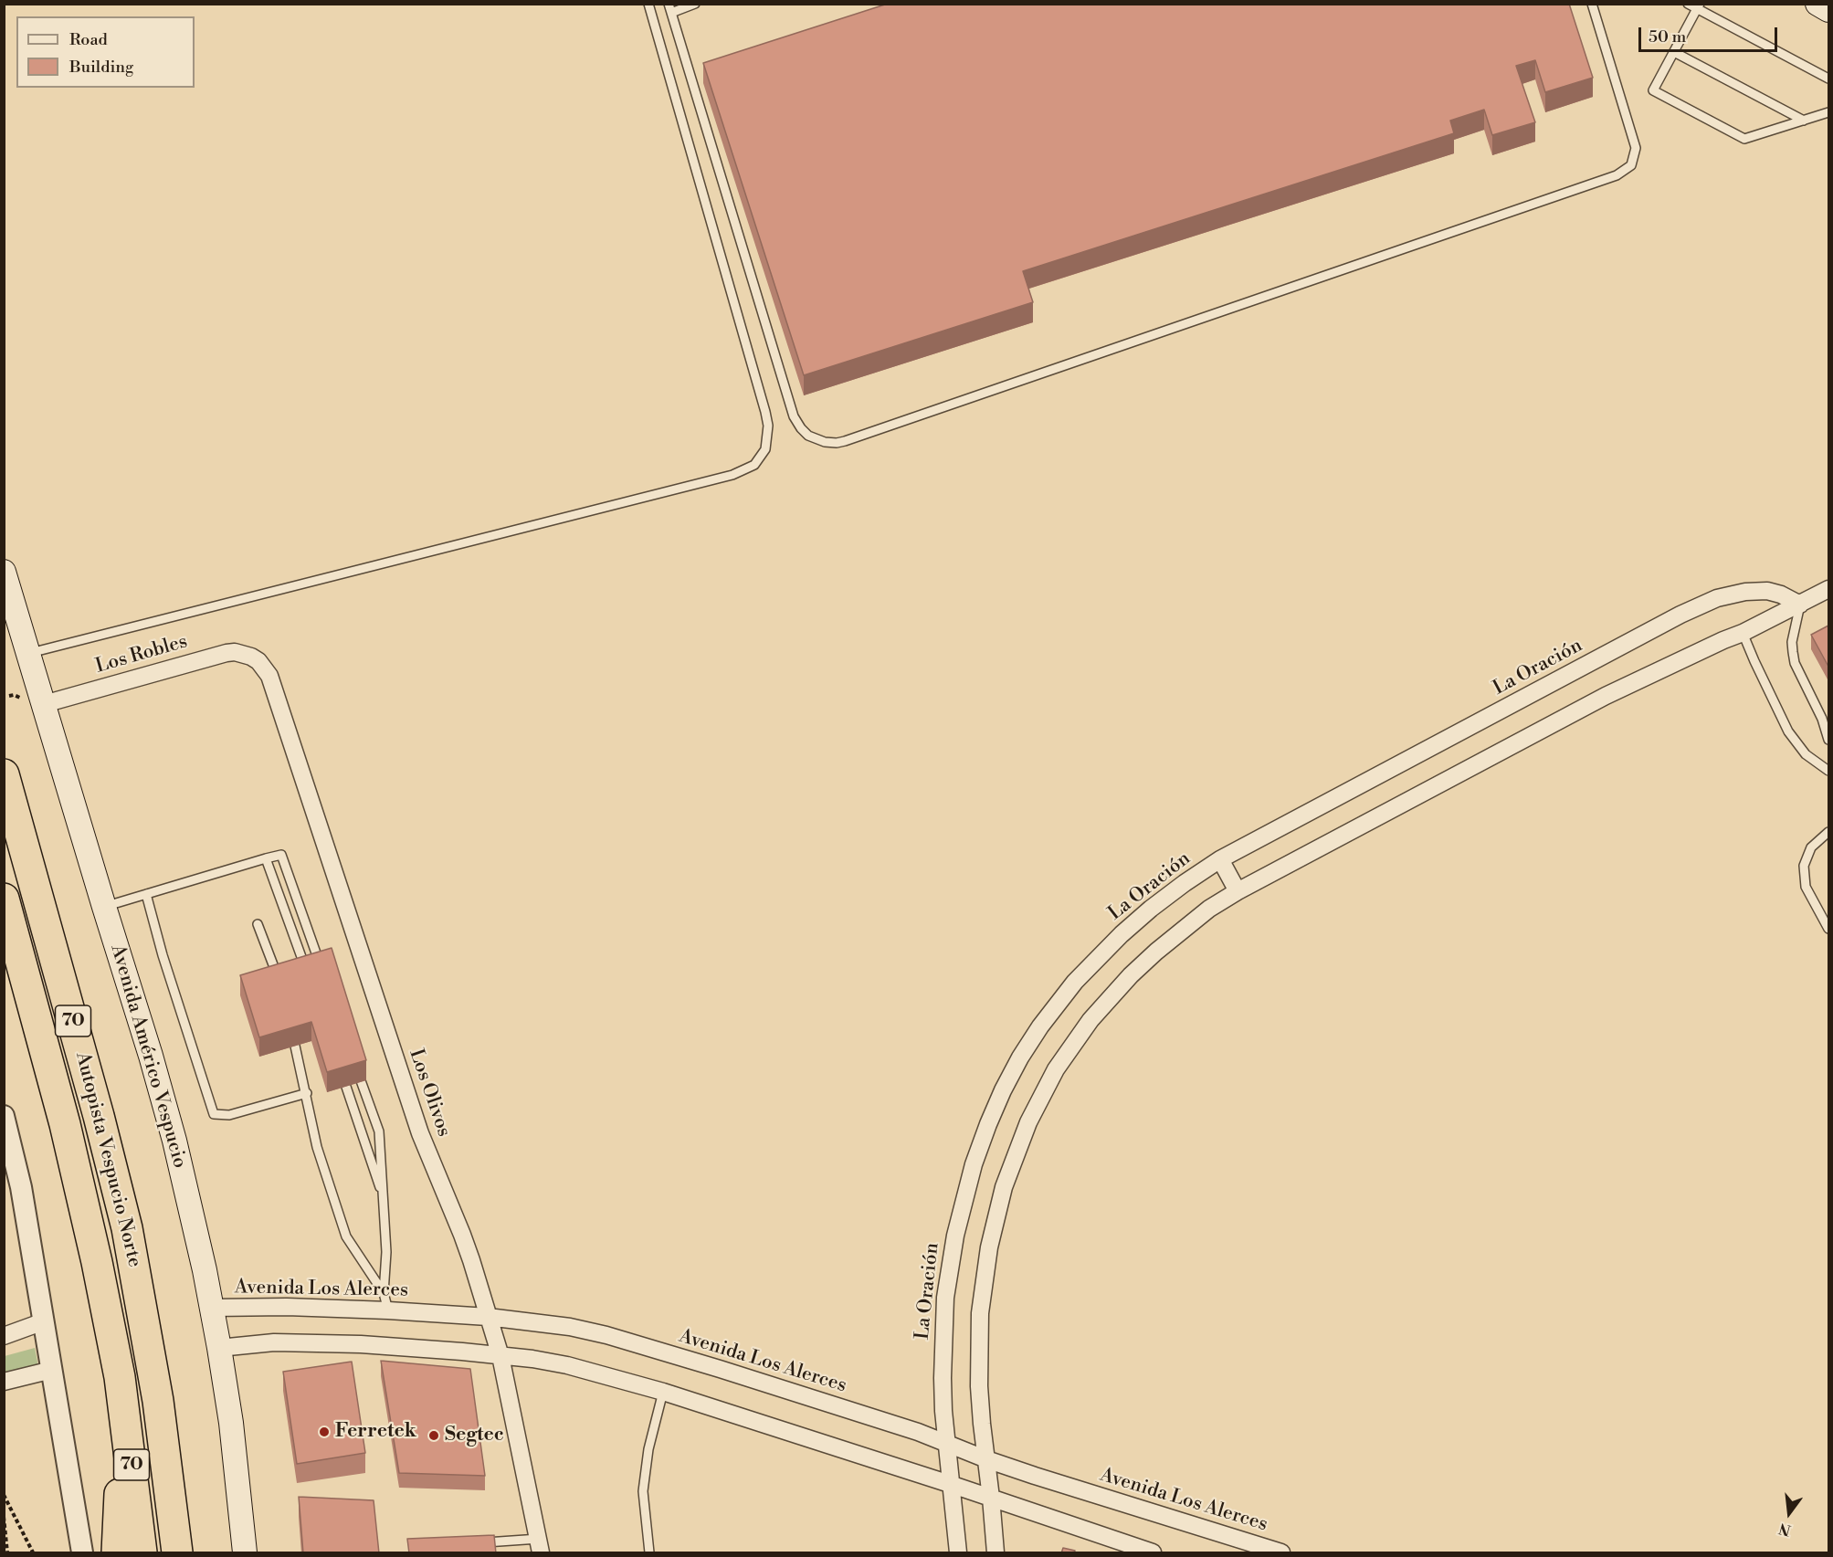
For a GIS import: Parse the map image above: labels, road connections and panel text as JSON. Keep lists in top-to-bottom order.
{
  "streets": {
    "highway": ["70", "Autopista Vespucio Norte"],
    "main road": ["Avenida Américo Vespucio"],
    "street": [
      "Los Robles",
      "La Oración",
      "Los Olivos",
      "Avenida Los Alerces"
    ]
  },
  "crossings": [
    ["Los Robles", "Avenida Américo Vespucio"],
    ["Los Robles", "Los Olivos"],
    ["La Oración", "Avenida Los Alerces"],
    ["Avenida Américo Vespucio", "Avenida Los Alerces"],
    ["Los Olivos", "Avenida Los Alerces"]
  ],
  "places": ["Ferretek", "Segtec"],
  "legend": ["Road", "Building"],
  "scale_bar": "50 m",
  "north": "bottom"
}
